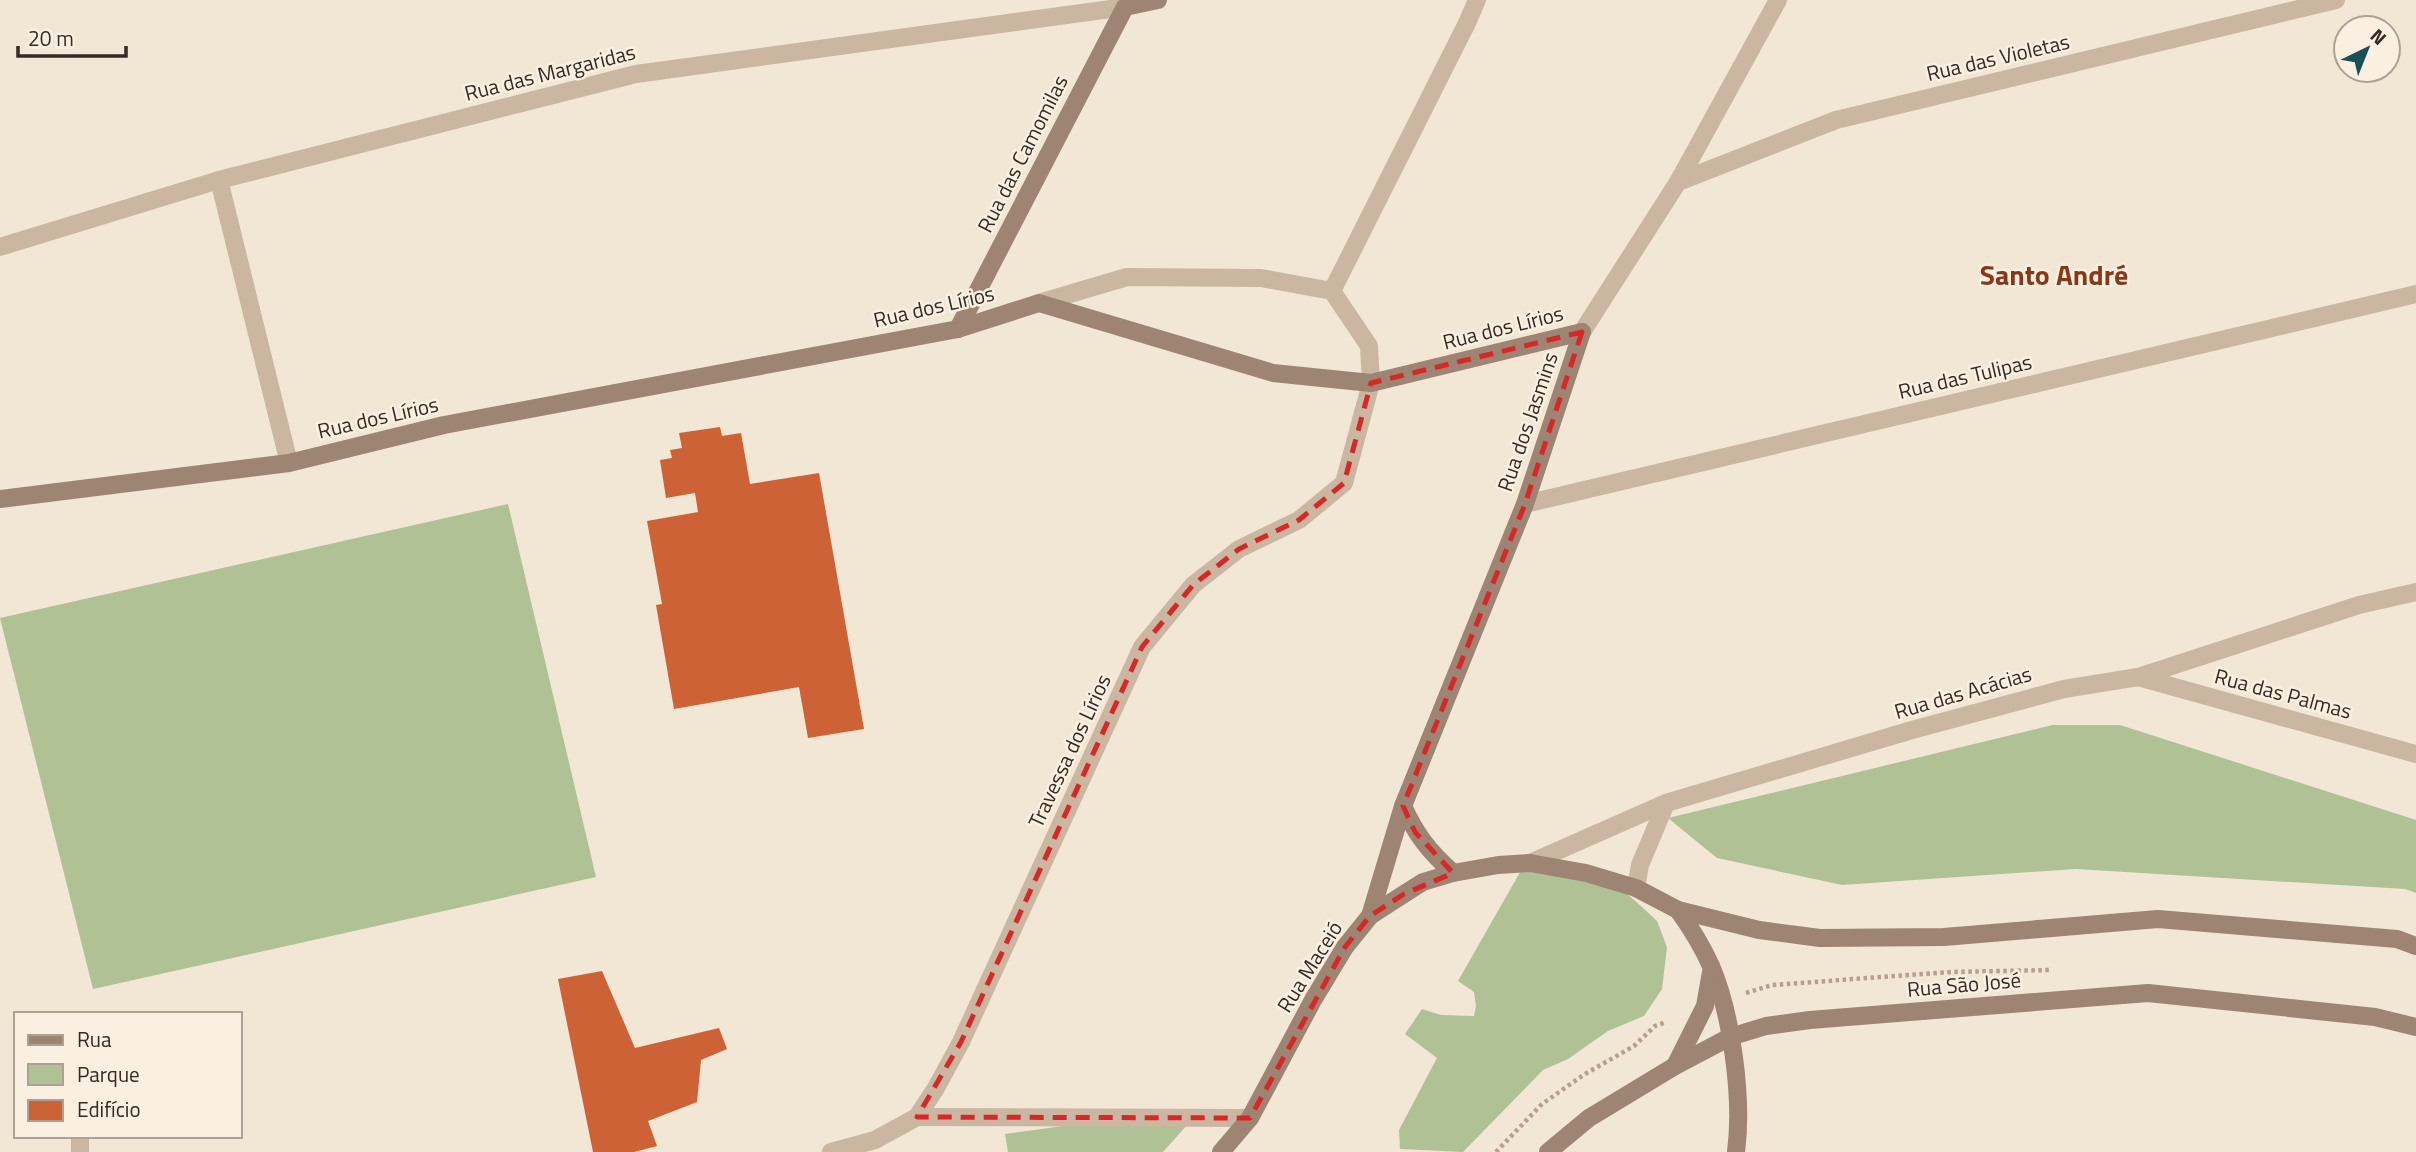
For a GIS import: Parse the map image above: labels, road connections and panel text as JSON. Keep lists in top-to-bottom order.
{
  "streets": {
    "street": [
      "Rua das Violetas",
      "Rua das Margaridas",
      "Rua das Camomilas",
      "Rua dos Lírios",
      "Rua das Tulipas",
      "Rua dos Jasmins",
      "Rua das Acácias",
      "Rua das Palmas",
      "Travessa dos Lírios",
      "Rua Maceió",
      "Rua São José"
    ]
  },
  "crossings": [
    ["Rua das Violetas", "Rua dos Jasmins"],
    ["Rua das Margaridas", "Rua das Camomilas"],
    ["Rua das Camomilas", "Rua dos Lírios"],
    ["Rua dos Lírios", "Rua dos Jasmins"],
    ["Rua dos Lírios", "Travessa dos Lírios"],
    ["Rua das Tulipas", "Rua dos Jasmins"],
    ["Rua dos Jasmins", "Rua Maceió"],
    ["Rua das Acácias", "Rua das Palmas"],
    ["Rua das Acácias", "Rua Maceió"]
  ],
  "districts": ["Santo André"],
  "legend": ["Rua", "Parque", "Edifício"],
  "scale_bar": "20 m",
  "north": "top right"
}
